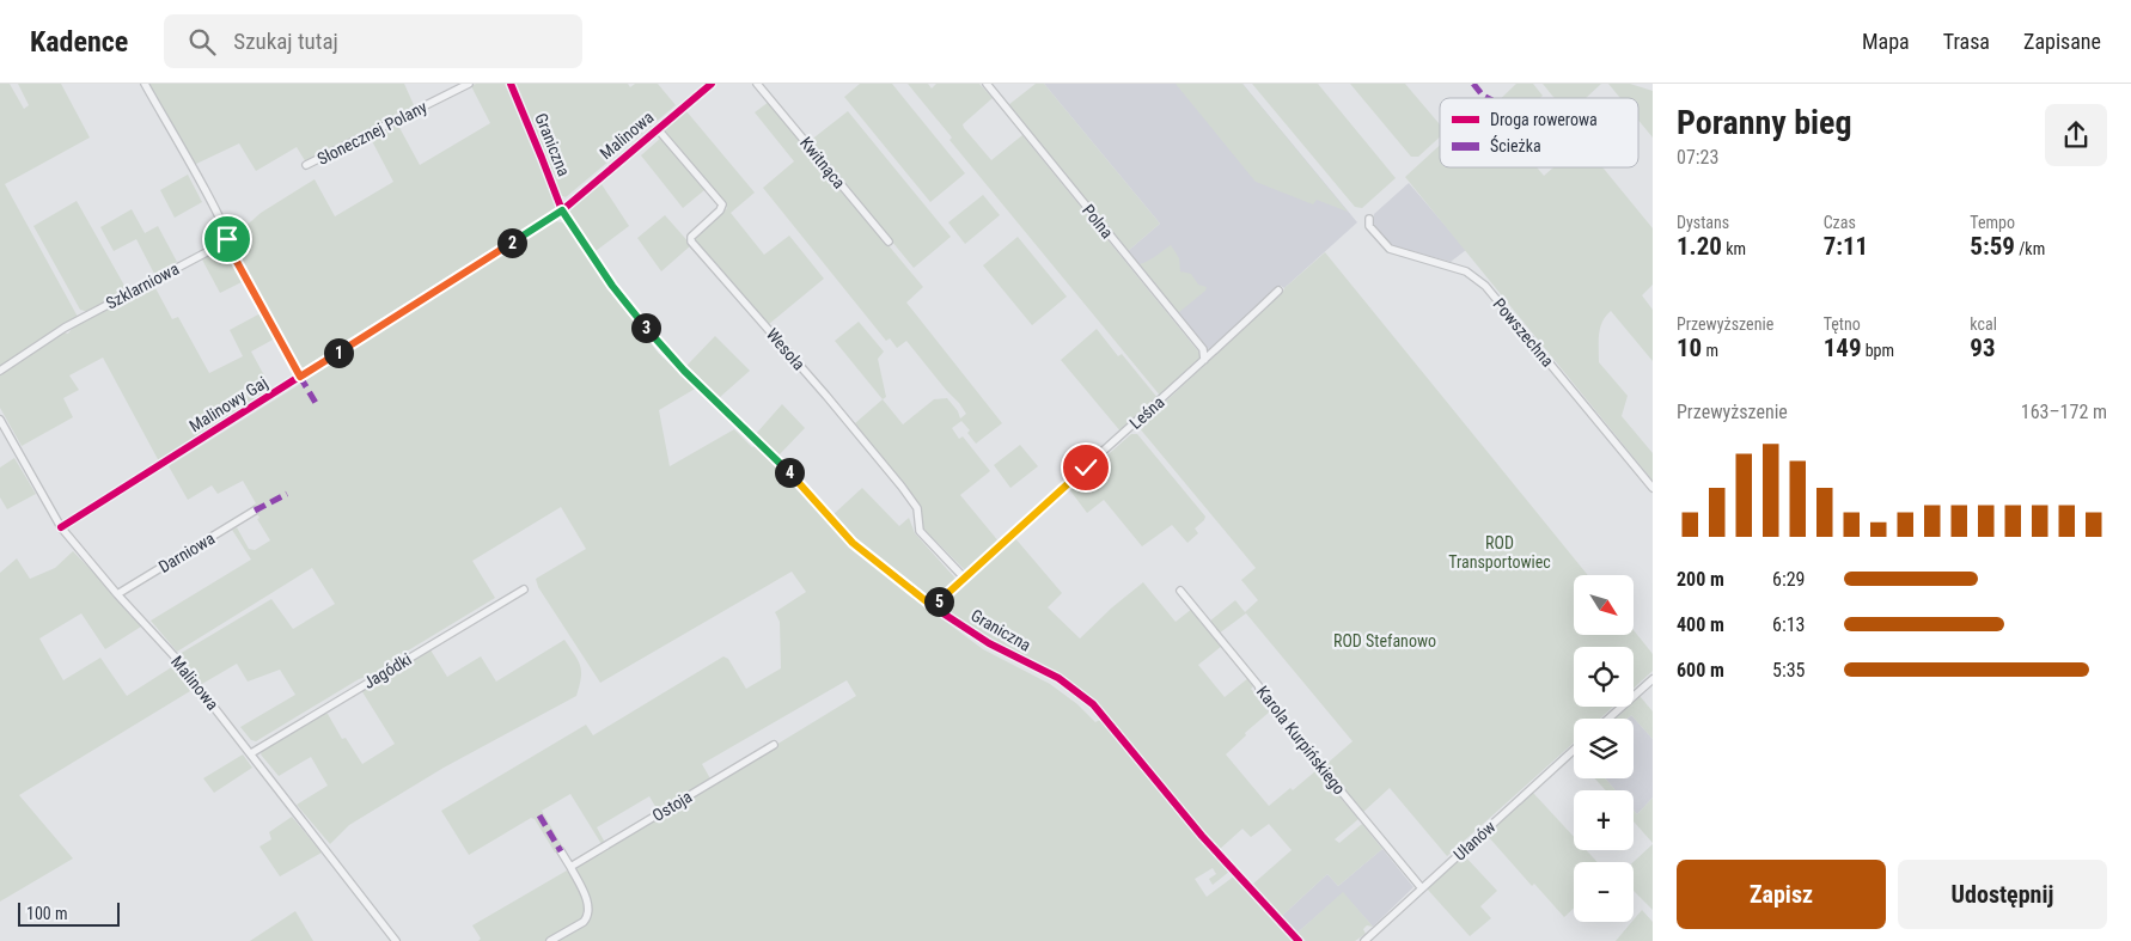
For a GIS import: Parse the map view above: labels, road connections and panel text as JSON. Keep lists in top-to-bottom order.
{
  "streets": {
    "street": [
      "Słonecznej Polany",
      "Malinowa",
      "Graniczna",
      "Kwitnąca",
      "Polna",
      "Szklarniowa",
      "Powszechna",
      "Wesoła",
      "Malinowy Gaj",
      "Leśna",
      "Darniowa",
      "Jagódki",
      "Karola Kurpińskiego",
      "Ostoja",
      "Ułanów"
    ]
  },
  "crossings": [
    ["Malinowa", "Graniczna"],
    ["Malinowa", "Wesoła"],
    ["Malinowa", "Malinowy Gaj"],
    ["Malinowa", "Darniowa"],
    ["Malinowa", "Jagódki"],
    ["Graniczna", "Malinowy Gaj"],
    ["Graniczna", "Leśna"],
    ["Polna", "Leśna"],
    ["Wesoła", "Leśna"],
    ["Karola Kurpińskiego", "Ułanów"]
  ],
  "parks": ["ROD Transportowiec", "ROD Stefanowo"],
  "legend": ["Droga rowerowa", "Ścieżka"],
  "scale_bar": "100 m",
  "north": "bottom right",
  "page": {
    "header": "Kadence",
    "search": "Szukaj tutaj",
    "nav": ["Mapa", "Trasa", "Zapisane"],
    "heading": ["Poranny bieg", "07:23"],
    "stats": [
      ["Dystans", "1.20 km"],
      ["Czas", "7:11"],
      ["Tempo", "5:59 /km"],
      ["Przewyższenie", "10 m"],
      ["Tętno", "149 bpm"],
      ["kcal", "93"]
    ],
    "pins": [
      "2",
      "3",
      "1",
      "4",
      "5"
    ],
    "chart": ["Przewyższenie", "163–172 m"],
    "list": [
      {
        "name": "200 m",
        "note": "6:29"
      },
      {
        "name": "400 m",
        "note": "6:13"
      },
      {
        "name": "600 m",
        "note": "5:35"
      }
    ],
    "map_buttons": ["+", "−"],
    "buttons": ["Zapisz", "Udostępnij"],
    "scale": "100 m"
  }
}
